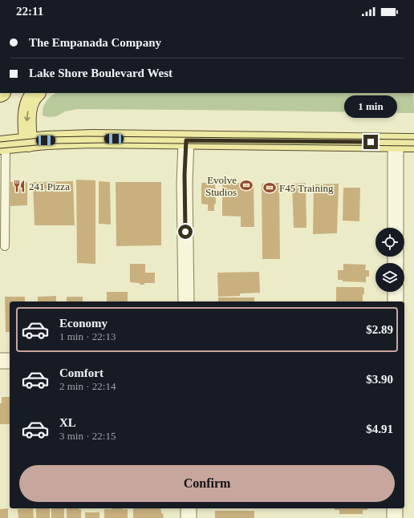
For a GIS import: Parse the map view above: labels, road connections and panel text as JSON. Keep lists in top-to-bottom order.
{
  "places": {
    "sports": ["Evolve Studios", "F45 Training"],
    "restaurant": ["241 Pizza"]
  },
  "page": {
    "status": "22:11",
    "banner": ["The Empanada Company", "Lake Shore Boulevard West"],
    "bubble": "1 min",
    "list": [
      {
        "name": "Economy",
        "note": "1 min · 22:13",
        "value": "$2.89"
      },
      {
        "name": "Comfort",
        "note": "2 min · 22:14",
        "value": "$3.90"
      },
      {
        "name": "XL",
        "note": "3 min · 22:15",
        "value": "$4.91"
      }
    ],
    "buttons": "Confirm"
  }
}
